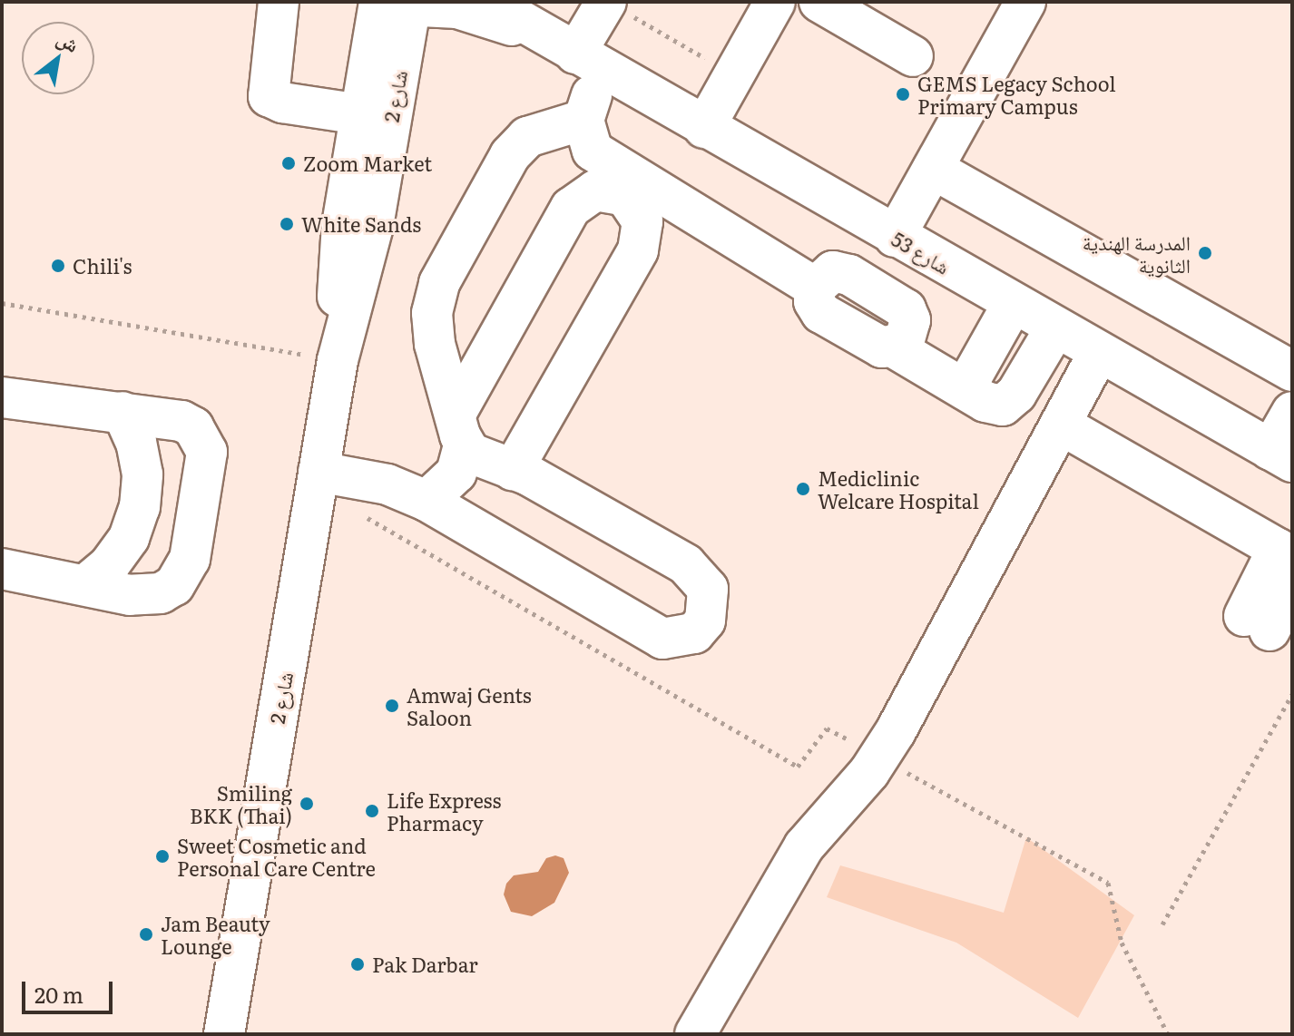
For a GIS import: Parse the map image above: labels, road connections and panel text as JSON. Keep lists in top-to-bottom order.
{
  "streets": {
    "street": ["شارع 2", "شارع 53"]
  },
  "crossings": [
    ["شارع 2", "شارع 53"]
  ],
  "places": [
    "GEMS Legacy School Primary Campus",
    "Zoom Market",
    "White Sands",
    "المدرسة الهندية الثانوية",
    "Chili's",
    "Mediclinic Welcare Hospital",
    "Amwaj Gents Saloon",
    "Smiling BKK (Thai)",
    "Life Express Pharmacy",
    "Sweet Cosmetic and Personal Care Centre",
    "Jam Beauty Lounge",
    "Pak Darbar"
  ],
  "scale_bar": "20 m",
  "north": "top right"
}
